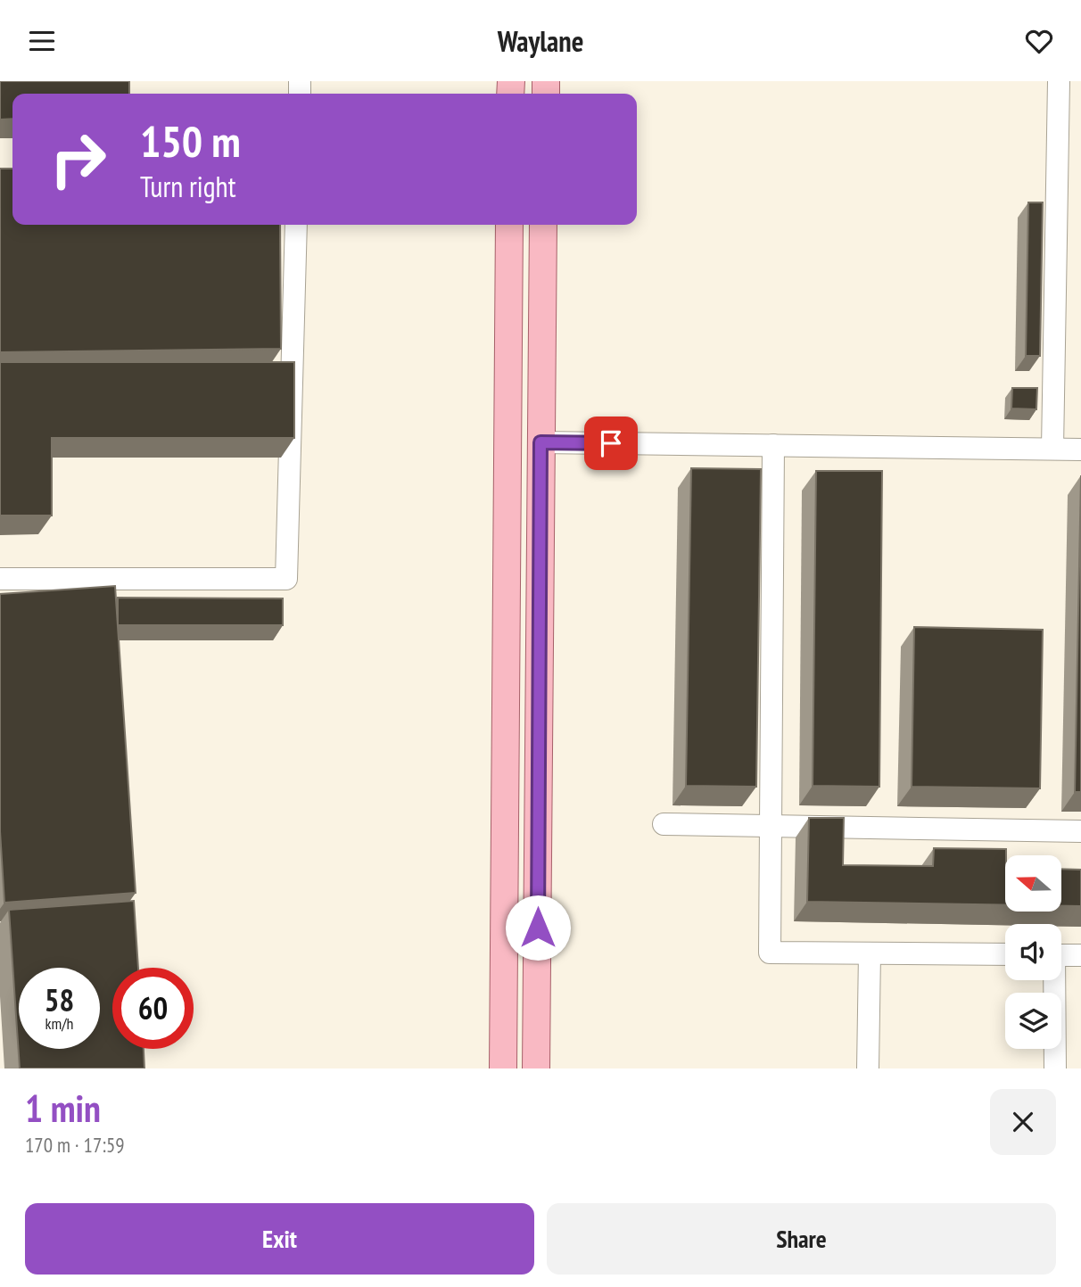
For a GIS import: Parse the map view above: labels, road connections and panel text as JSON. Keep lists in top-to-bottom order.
{
  "north": "left",
  "page": {
    "header": "Waylane",
    "turn": ["150 m", "Turn right"],
    "speed": "58 km/h",
    "limit": "60",
    "heading": ["1 min", "170 m · 17:59"],
    "buttons": ["Exit", "Share"]
  }
}
